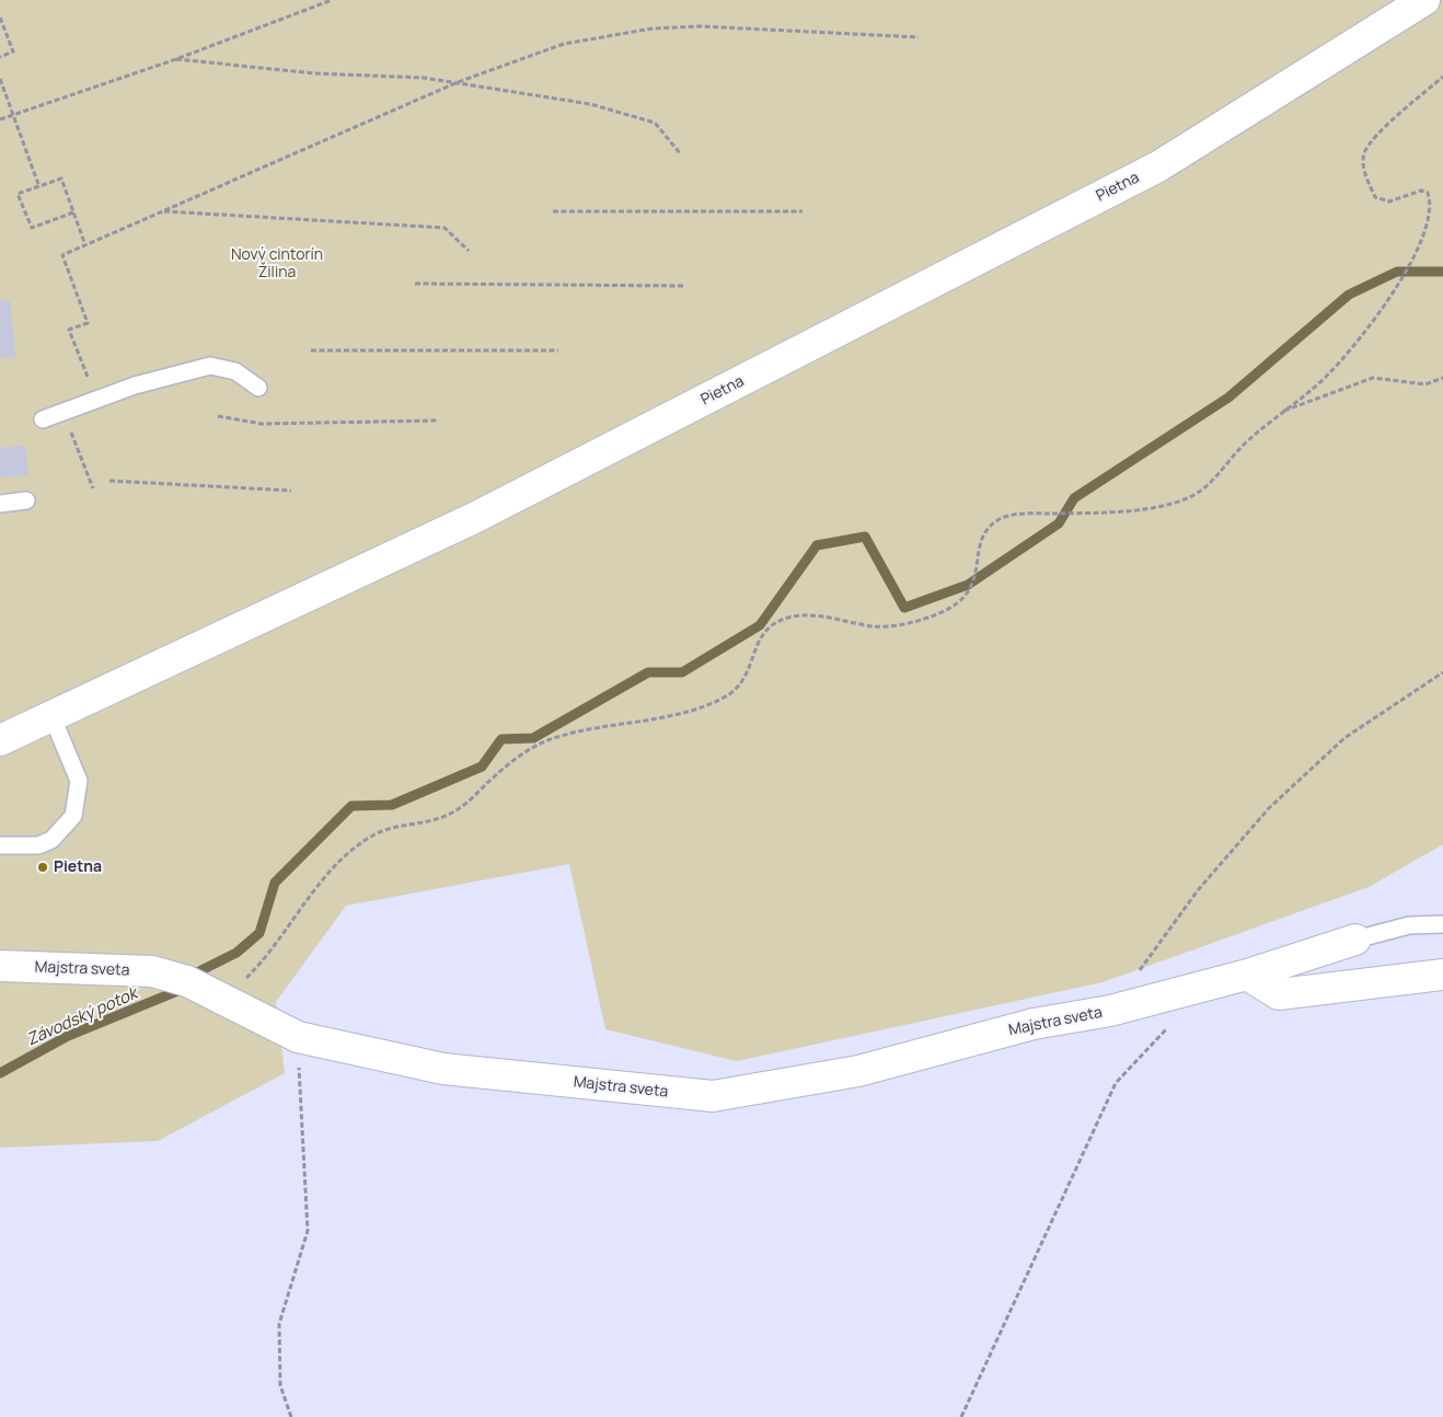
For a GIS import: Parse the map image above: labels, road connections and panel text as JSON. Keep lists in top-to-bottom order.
{
  "streets": {
    "street": ["Pietna", "Majstra sveta"]
  },
  "water": ["Závodský potok"],
  "parks": ["Nový cintorín Žilina"],
  "places": ["Pietna"]
}
